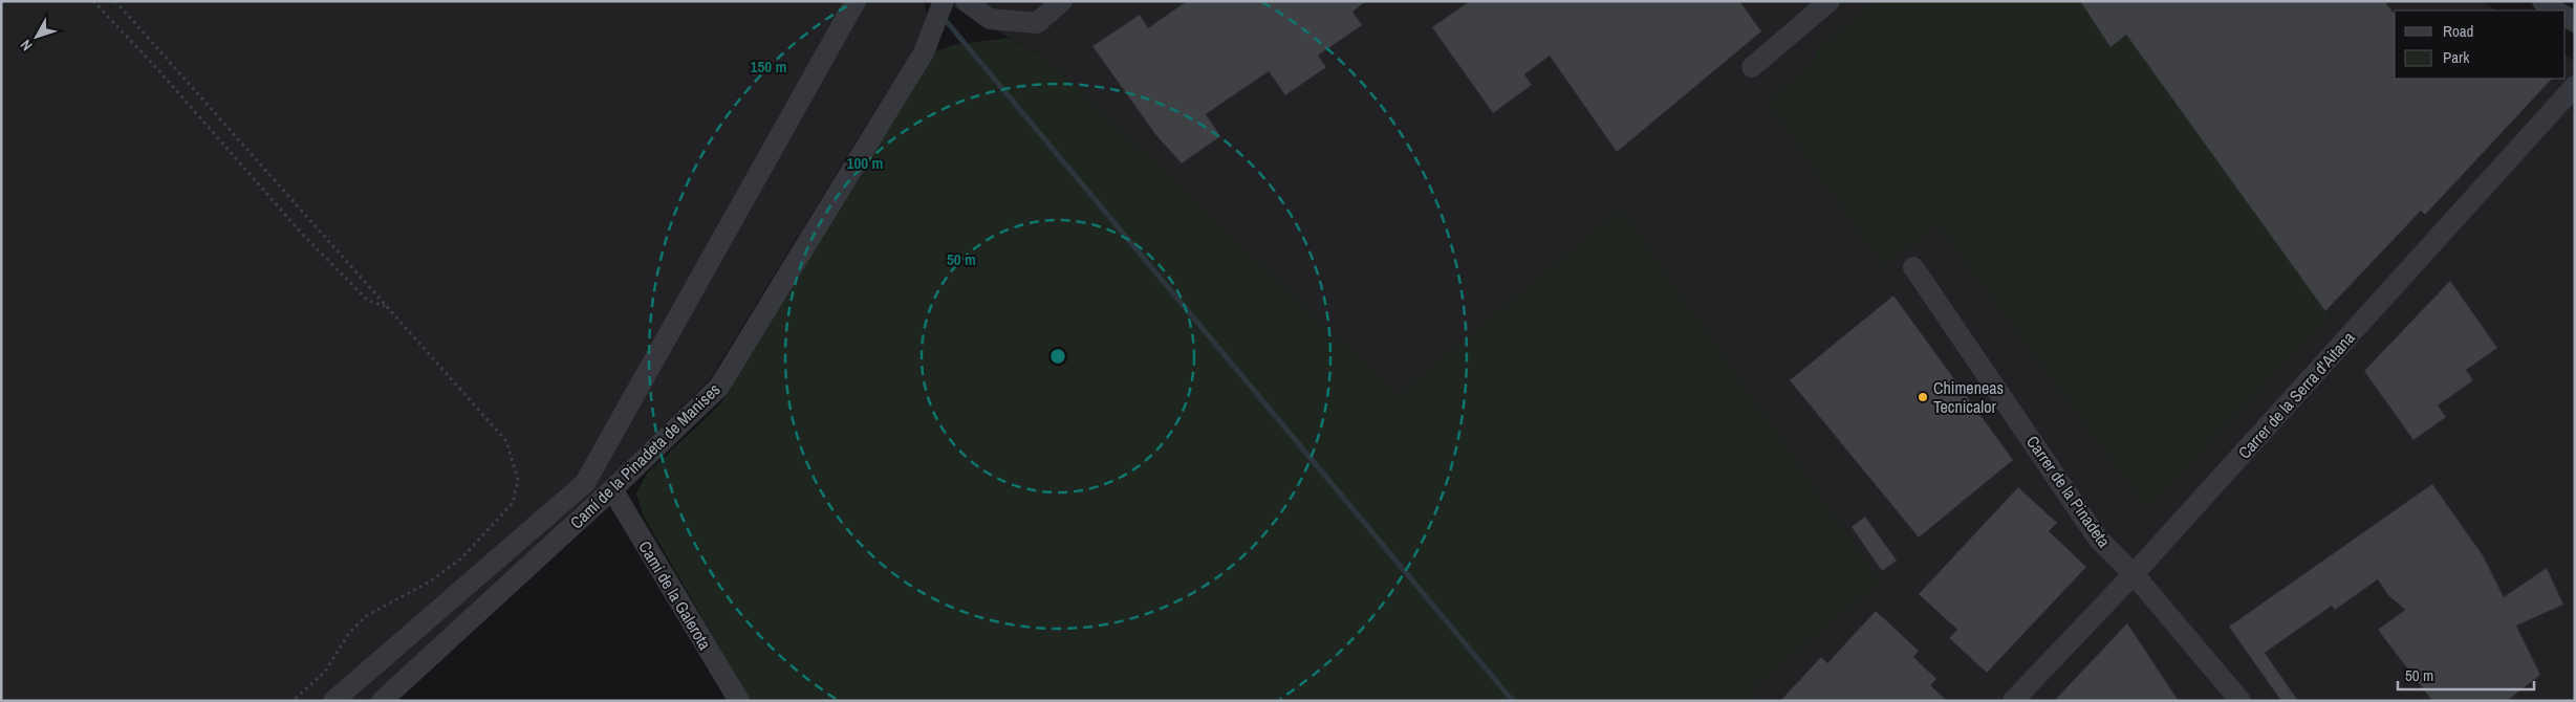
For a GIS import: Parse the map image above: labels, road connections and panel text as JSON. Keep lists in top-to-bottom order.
{
  "streets": {
    "street": [
      "Carrer de la Serra d'Aitana",
      "Camí de la Pinadeta de Manises",
      "Carrer de la Pinadeta",
      "Camí de la Galerota"
    ]
  },
  "crossings": [
    ["Carrer de la Serra d'Aitana", "Carrer de la Pinadeta"],
    ["Camí de la Pinadeta de Manises", "Camí de la Galerota"]
  ],
  "places": ["Chimeneas Tecnicalor"],
  "legend": ["Road", "Park"],
  "scale_bar": "50 m",
  "north": "bottom left",
  "rings": ["150 m", "100 m", "50 m"]
}
